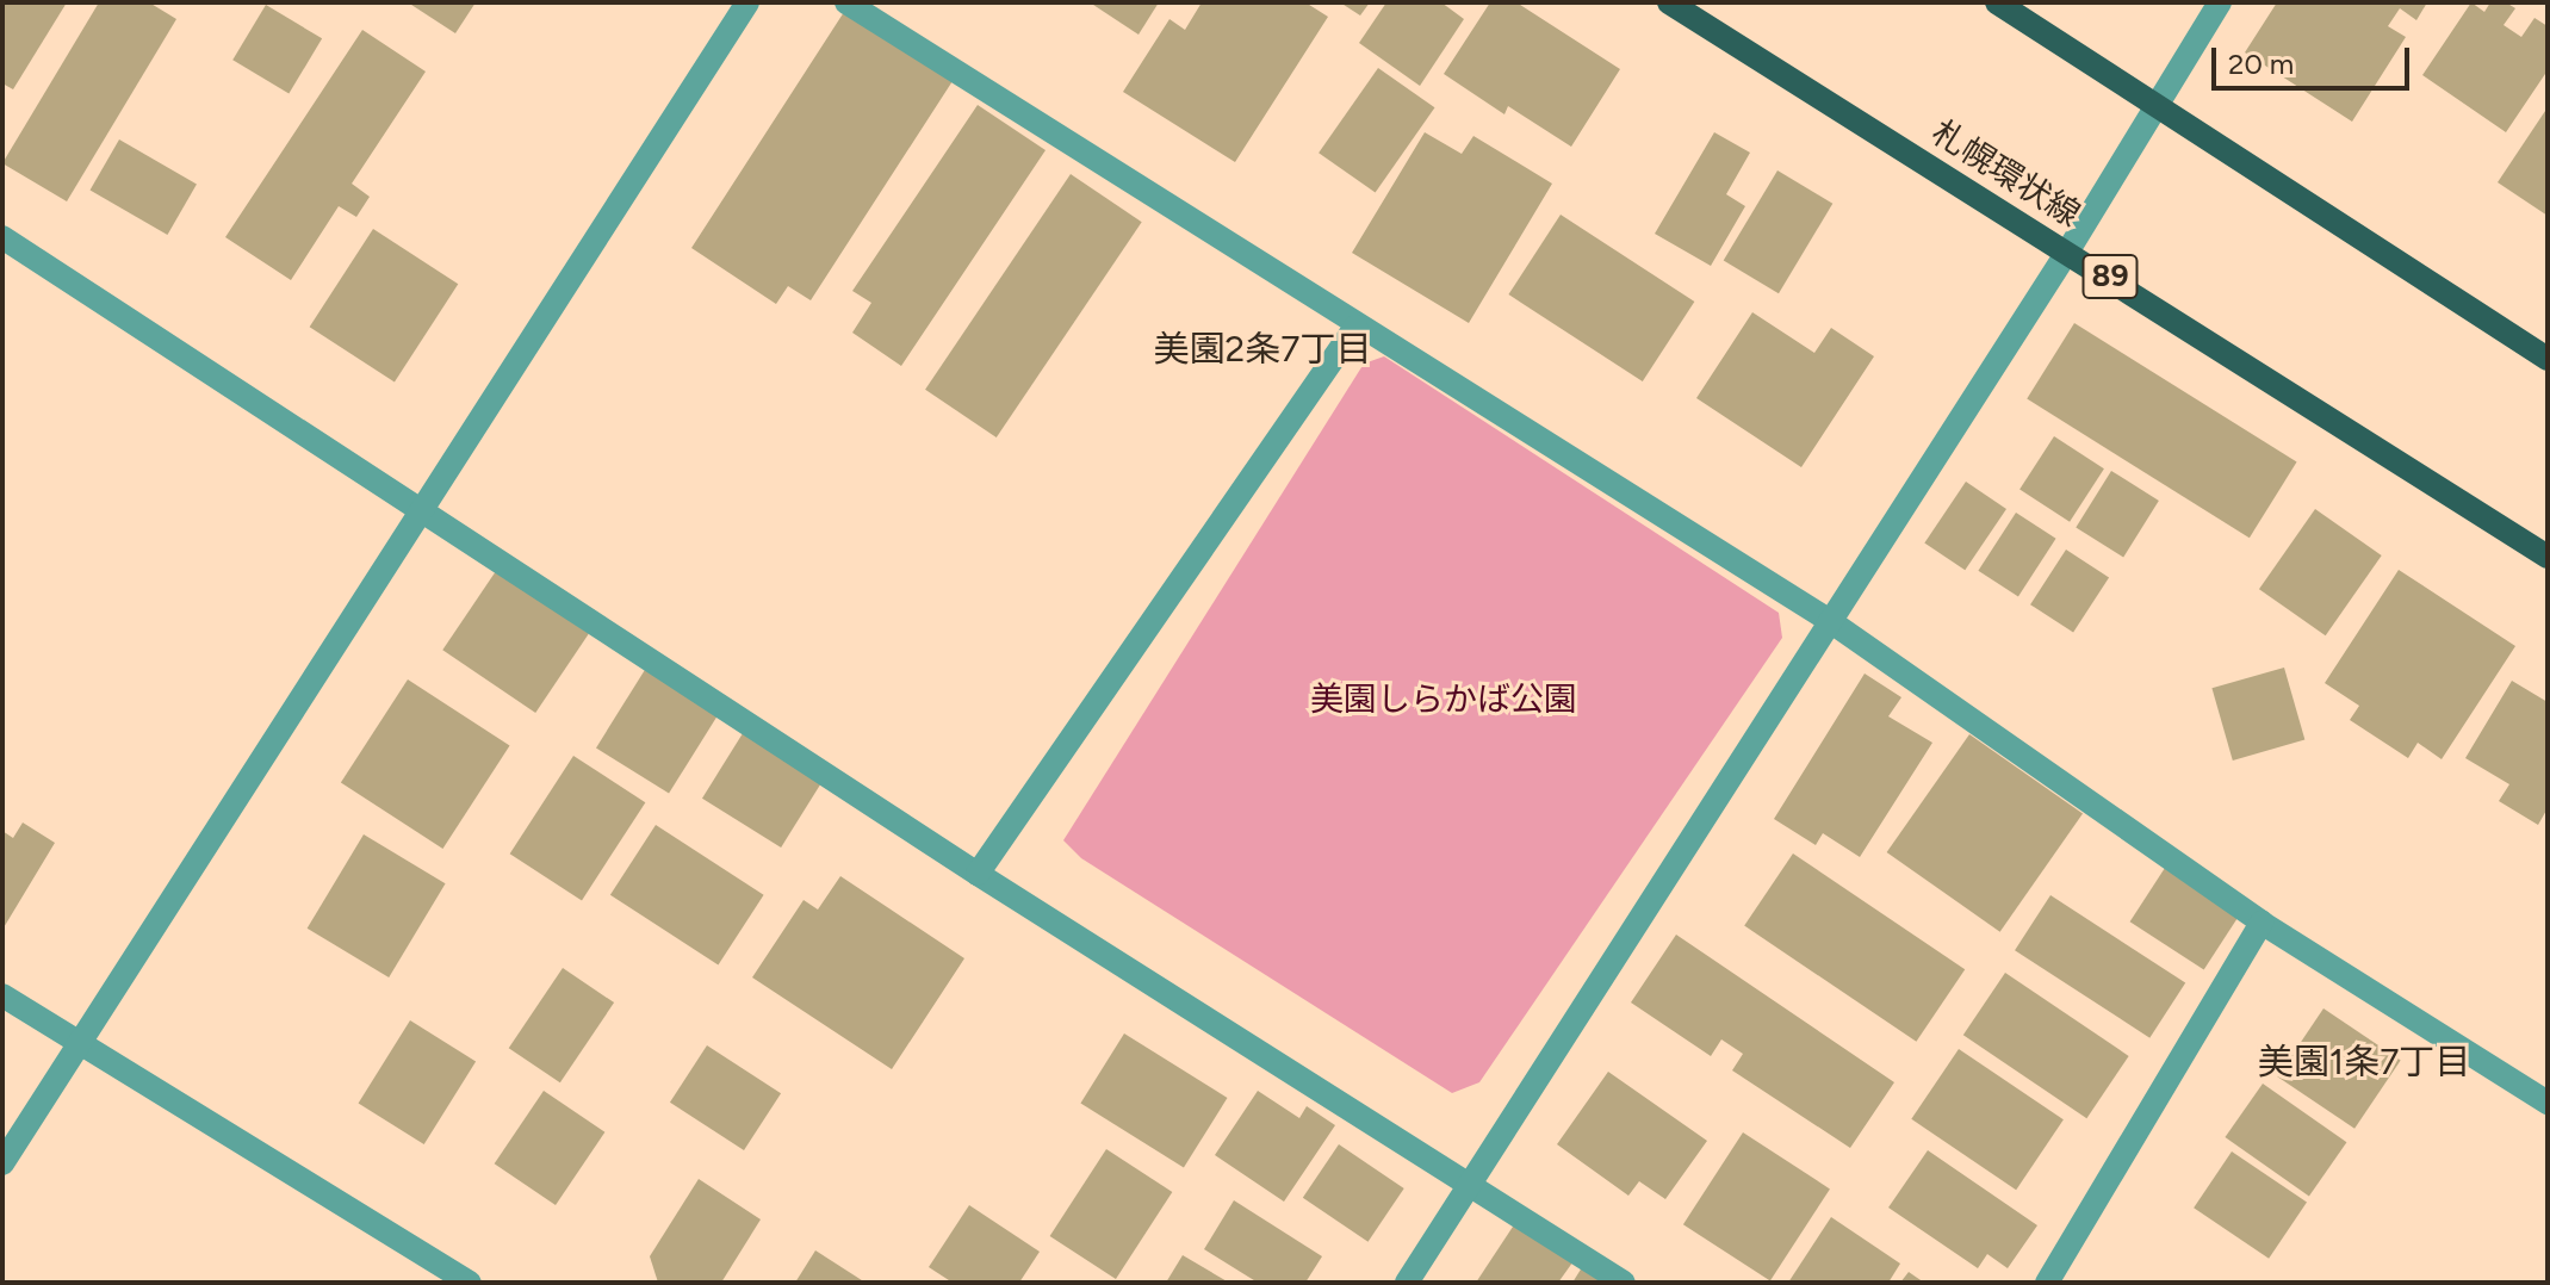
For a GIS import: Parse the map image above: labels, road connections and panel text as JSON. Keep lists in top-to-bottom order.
{
  "streets": {
    "main road": ["札幌環状線", "89"]
  },
  "districts": ["美園2条7丁目", "美園1条7丁目"],
  "parks": ["美園しらかば公園"],
  "scale_bar": "20 m"
}
